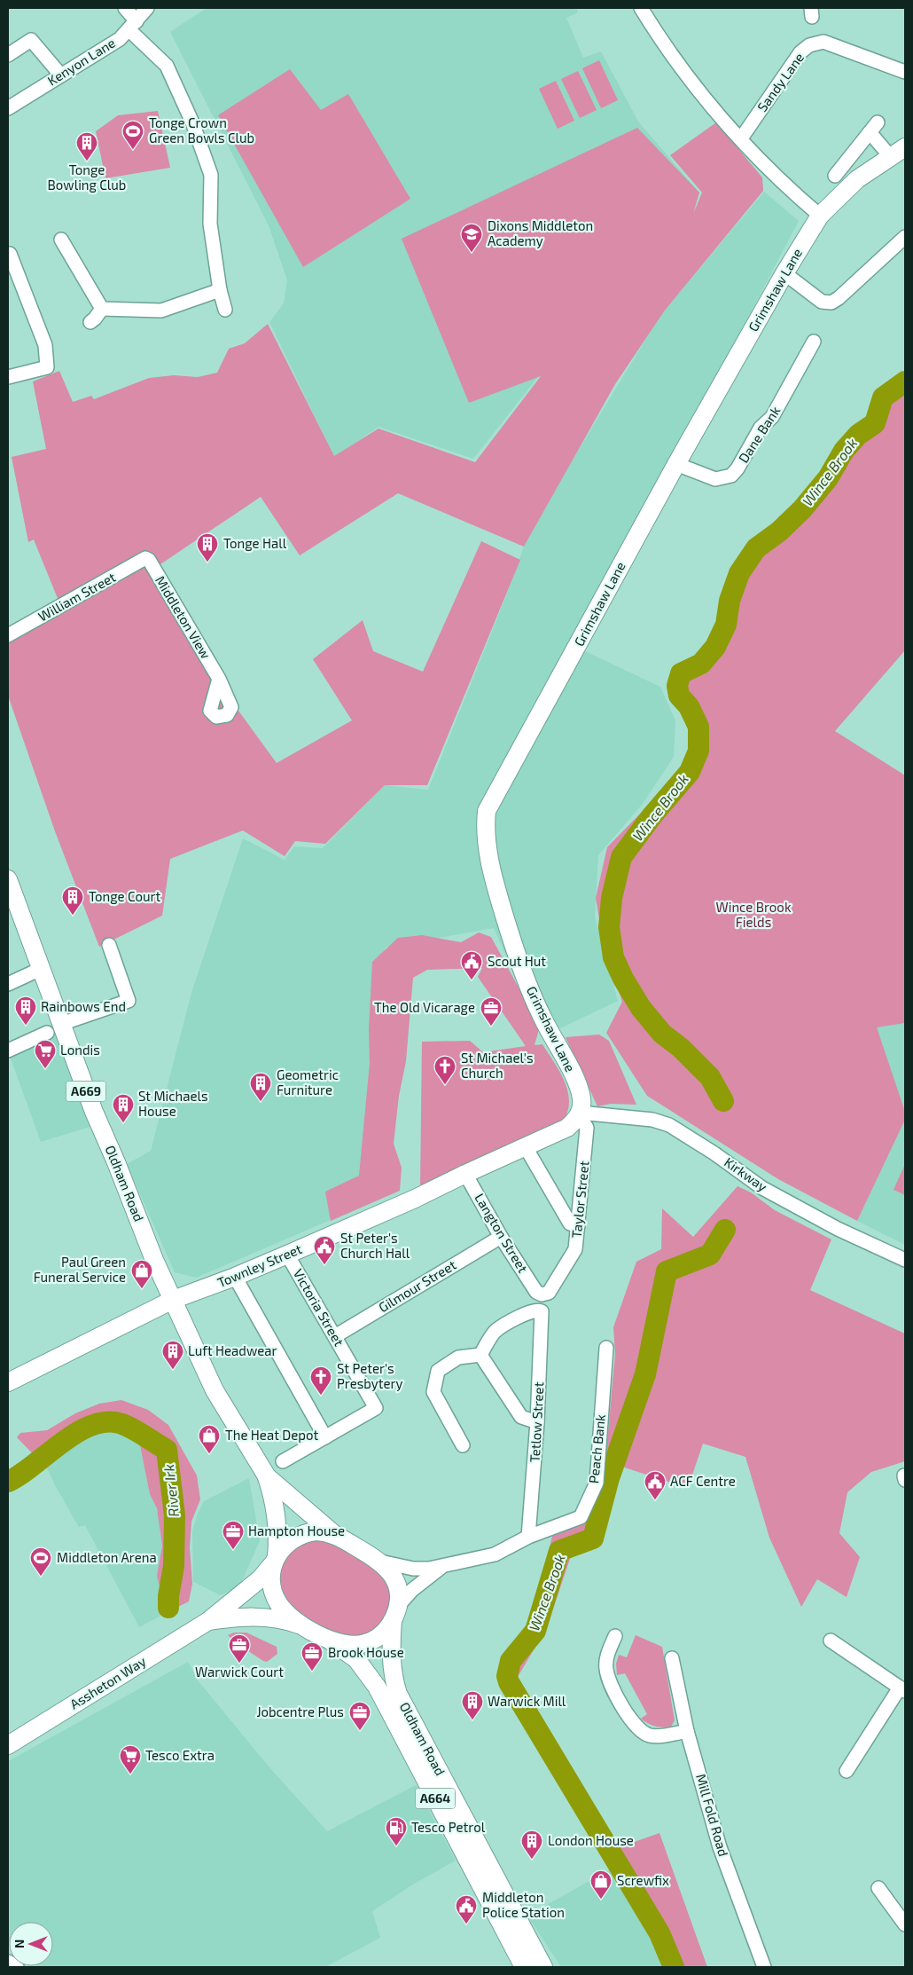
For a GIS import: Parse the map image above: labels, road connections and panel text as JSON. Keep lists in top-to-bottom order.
{
  "streets": {
    "main road": [
      "Grimshaw Lane",
      "A669",
      "Oldham Road",
      "Townley Street",
      "Assheton Way",
      "A664"
    ],
    "street": [
      "Kenyon Lane",
      "Sandy Lane",
      "Dane Bank",
      "William Street",
      "Middleton View",
      "Kirkway",
      "Taylor Street",
      "Langton Street",
      "Gilmour Street",
      "Victoria Street",
      "Tetlow Street",
      "Peach Bank",
      "Mill Fold Road"
    ]
  },
  "crossings": [
    ["Grimshaw Lane", "Dane Bank"],
    ["Grimshaw Lane", "Kirkway"],
    ["Grimshaw Lane", "Taylor Street"],
    ["Grimshaw Lane", "Townley Street"],
    ["William Street", "Middleton View"],
    ["Kirkway", "Taylor Street"],
    ["Kirkway", "Townley Street"],
    ["Oldham Road", "Townley Street"],
    ["Oldham Road", "Peach Bank"],
    ["Oldham Road", "Assheton Way"],
    ["Oldham Road", "A664"],
    ["Taylor Street", "Langton Street"],
    ["Taylor Street", "Townley Street"],
    ["Langton Street", "Townley Street"],
    ["Langton Street", "Gilmour Street"],
    ["Townley Street", "Victoria Street"],
    ["Gilmour Street", "Victoria Street"],
    ["Tetlow Street", "Peach Bank"],
    ["Peach Bank", "Assheton Way"],
    ["Peach Bank", "A664"],
    ["Assheton Way", "A664"]
  ],
  "water": ["Wince Brook", "River Irk"],
  "parks": ["Wince Brook Fields"],
  "places": {
    "sports": ["Tonge Crown Green Bowls Club", "Middleton Arena"],
    "building": [
      "Tonge Bowling Club",
      "Tonge Hall",
      "Tonge Court",
      "Rainbows End",
      "Geometric Furniture",
      "St Michaels House",
      "Luft Headwear",
      "Warwick Mill",
      "London House"
    ],
    "school or university": ["Dixons Middleton Academy"],
    "public building": [
      "Scout Hut",
      "St Peter's Church Hall",
      "ACF Centre",
      "Middleton Police Station"
    ],
    "office": [
      "The Old Vicarage",
      "Hampton House",
      "Warwick Court",
      "Brook House",
      "Jobcentre Plus"
    ],
    "supermarket": ["Londis", "Tesco Extra"],
    "church": ["St Michael's Church", "St Peter's Presbytery"],
    "shop": ["Paul Green Funeral Service", "The Heat Depot", "Screwfix"],
    "fuel station": ["Tesco Petrol"]
  },
  "north": "left"
}
